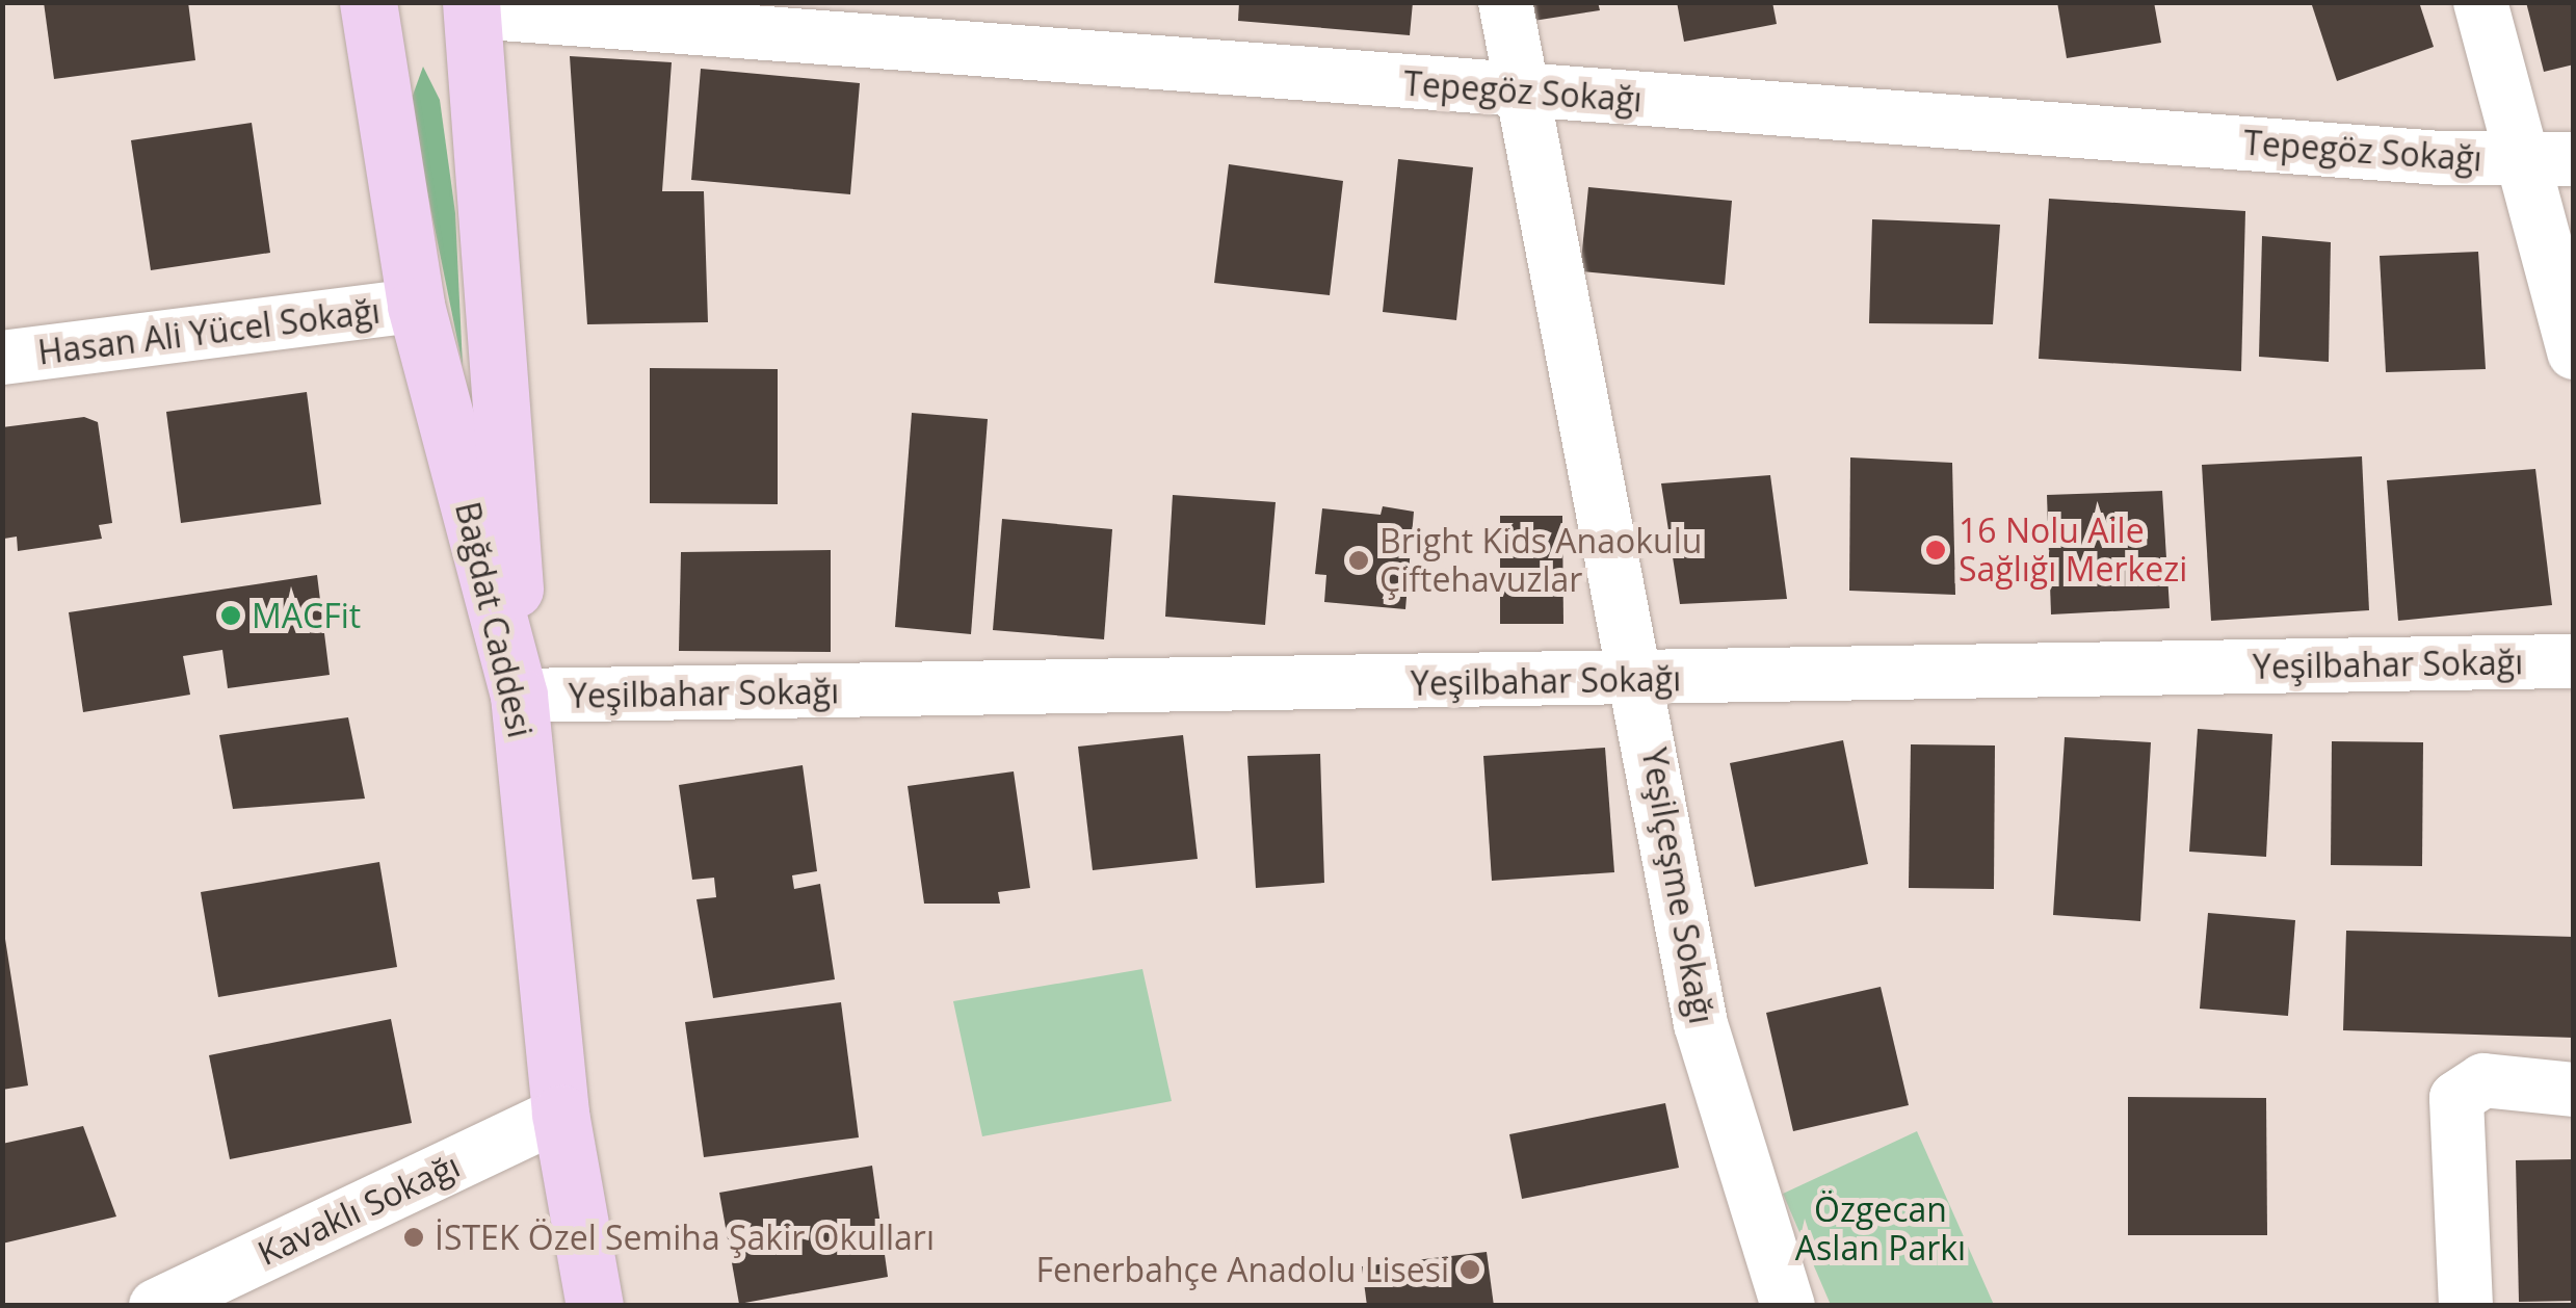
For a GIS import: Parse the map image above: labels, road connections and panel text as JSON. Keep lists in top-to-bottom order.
{
  "streets": {
    "main road": ["Bağdat Caddesi"],
    "street": [
      "Tepegöz Sokağı",
      "Hasan Ali Yücel Sokağı",
      "Yeşilbahar Sokağı",
      "Yeşilçeşme Sokağı",
      "Kavaklı Sokağı"
    ]
  },
  "crossings": [
    ["Tepegöz Sokağı", "Yeşilçeşme Sokağı"],
    ["Hasan Ali Yücel Sokağı", "Bağdat Caddesi"],
    ["Bağdat Caddesi", "Yeşilbahar Sokağı"],
    ["Bağdat Caddesi", "Kavaklı Sokağı"],
    ["Yeşilbahar Sokağı", "Yeşilçeşme Sokağı"]
  ],
  "parks": ["Özgecan Aslan Parkı"],
  "places": [
    "16 Nolu Aile Sağlığı Merkezi",
    "Bright Kids Anaokulu Çiftehavuzlar",
    "MACFit",
    "İSTEK Özel Semiha Şakir Okulları",
    "Fenerbahçe Anadolu Lisesi"
  ]
}
